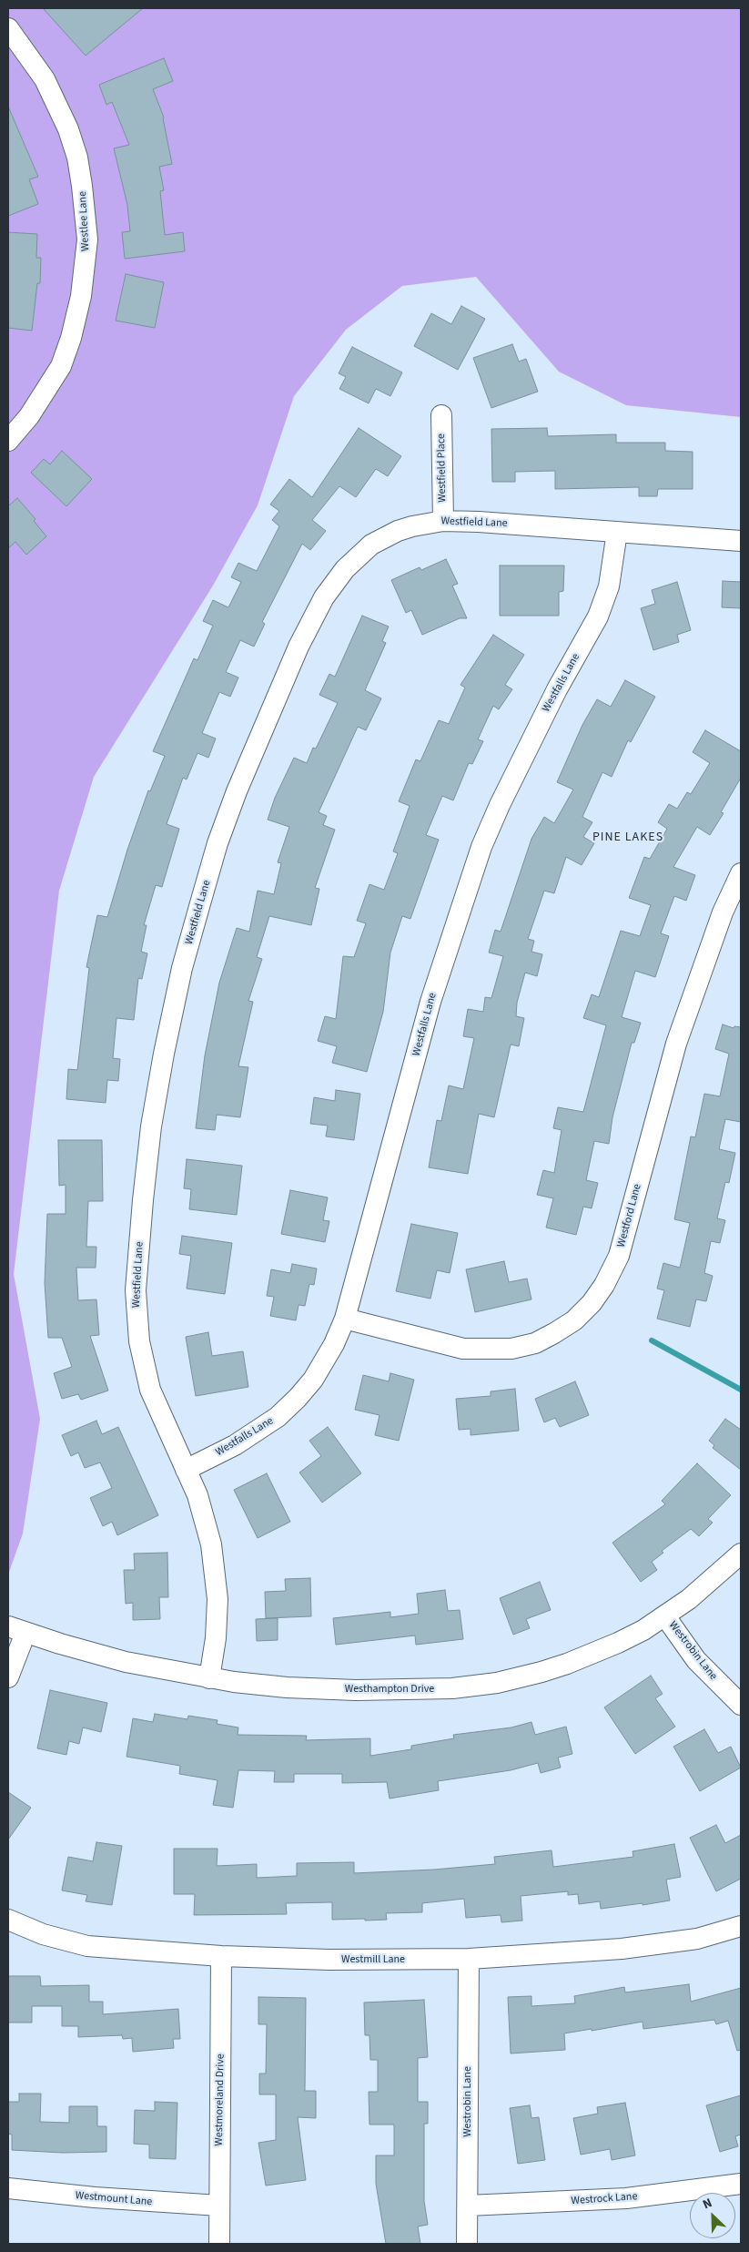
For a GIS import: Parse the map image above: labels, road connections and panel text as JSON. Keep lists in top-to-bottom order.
{
  "streets": {
    "street": [
      "Westlee Lane",
      "Westfield Place",
      "Westfield Lane",
      "Westfalls Lane",
      "Westford Lane",
      "Westrobin Lane",
      "Westhampton Drive",
      "Westmill Lane",
      "Westmoreland Drive",
      "Westmount Lane",
      "Westrock Lane"
    ]
  },
  "crossings": [
    ["Westfield Place", "Westfield Lane"],
    ["Westfield Lane", "Westfalls Lane"],
    ["Westfield Lane", "Westhampton Drive"],
    ["Westfalls Lane", "Westford Lane"],
    ["Westrobin Lane", "Westhampton Drive"],
    ["Westrobin Lane", "Westmill Lane"],
    ["Westrobin Lane", "Westrock Lane"],
    ["Westmill Lane", "Westmoreland Drive"],
    ["Westmoreland Drive", "Westmount Lane"]
  ],
  "districts": ["PINE LAKES"],
  "north": "top left"
}
